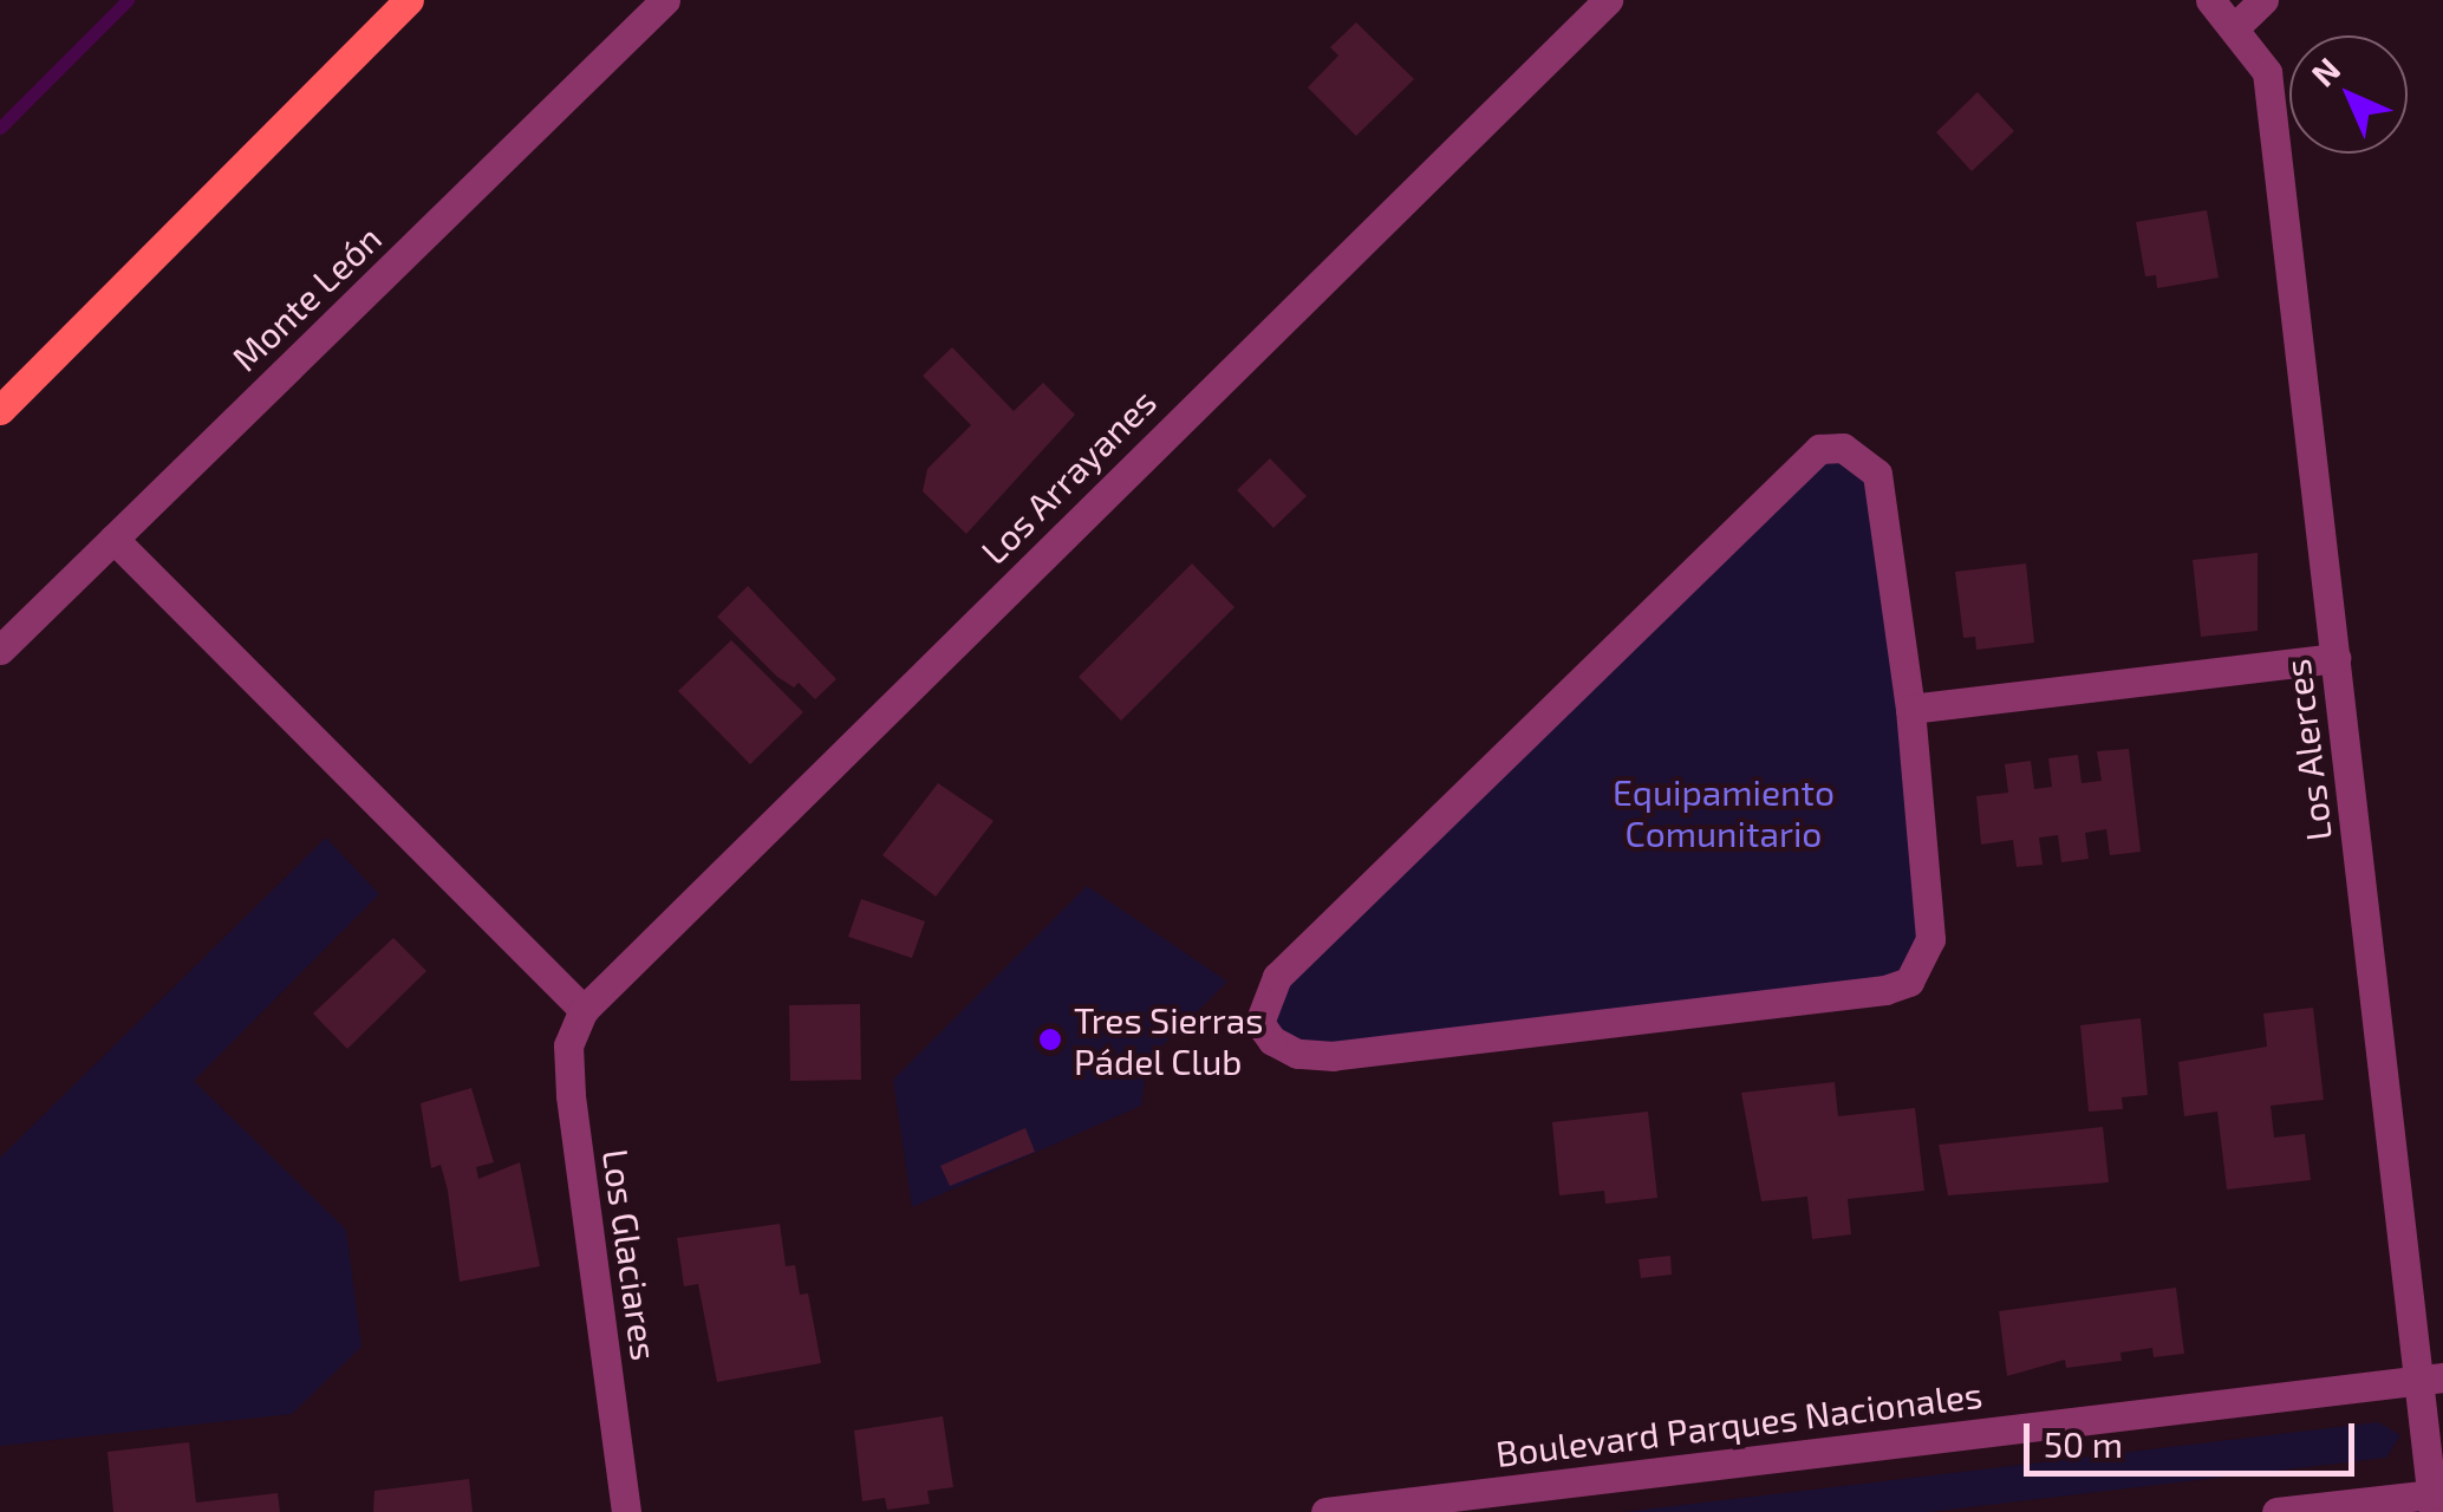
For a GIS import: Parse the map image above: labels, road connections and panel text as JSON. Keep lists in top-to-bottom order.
{
  "streets": {
    "street": [
      "Monte León",
      "Los Arrayanes",
      "Los Alerces",
      "Los Glaciares",
      "Boulevard Parques Nacionales"
    ]
  },
  "crossings": [
    ["Los Arrayanes", "Los Glaciares"],
    ["Los Alerces", "Boulevard Parques Nacionales"]
  ],
  "parks": ["Equipamiento Comunitario"],
  "places": ["Tres Sierras Pádel Club"],
  "scale_bar": "50 m",
  "north": "top left"
}
